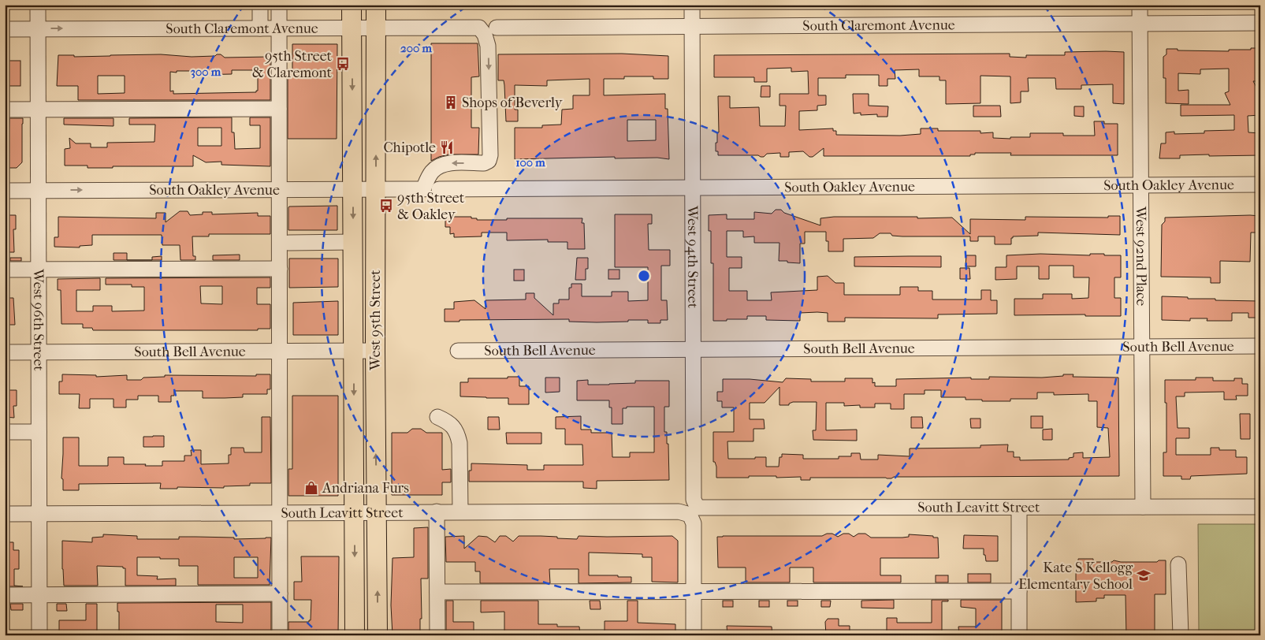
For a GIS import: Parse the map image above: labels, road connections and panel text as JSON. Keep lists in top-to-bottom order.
{
  "streets": {
    "main road": ["West 95th Street"],
    "street": [
      "South Claremont Avenue",
      "South Oakley Avenue",
      "West 92nd Place",
      "West 94th Street",
      "West 96th Street",
      "South Bell Avenue",
      "South Leavitt Street"
    ]
  },
  "crossings": [
    ["South Claremont Avenue", "South Oakley Avenue"],
    ["South Claremont Avenue", "West 92nd Place"],
    ["South Claremont Avenue", "West 94th Street"],
    ["South Claremont Avenue", "West 96th Street"],
    ["South Claremont Avenue", "West 95th Street"],
    ["South Oakley Avenue", "West 92nd Place"],
    ["South Oakley Avenue", "West 94th Street"],
    ["South Oakley Avenue", "West 96th Street"],
    ["South Oakley Avenue", "West 95th Street"],
    ["West 92nd Place", "South Bell Avenue"],
    ["West 92nd Place", "South Leavitt Street"],
    ["West 94th Street", "South Bell Avenue"],
    ["West 94th Street", "South Leavitt Street"],
    ["West 96th Street", "South Bell Avenue"],
    ["West 96th Street", "South Leavitt Street"],
    ["West 95th Street", "South Bell Avenue"],
    ["West 95th Street", "South Leavitt Street"]
  ],
  "places": {
    "bus stop": ["95th Street & Claremont", "95th Street & Oakley"],
    "building": ["Shops of Beverly"],
    "restaurant": ["Chipotle"],
    "shop": ["Andriana Furs"],
    "school or university": ["Kate S Kellogg Elementary School"]
  },
  "rings": ["200 m", "300 m", "100 m"]
}
